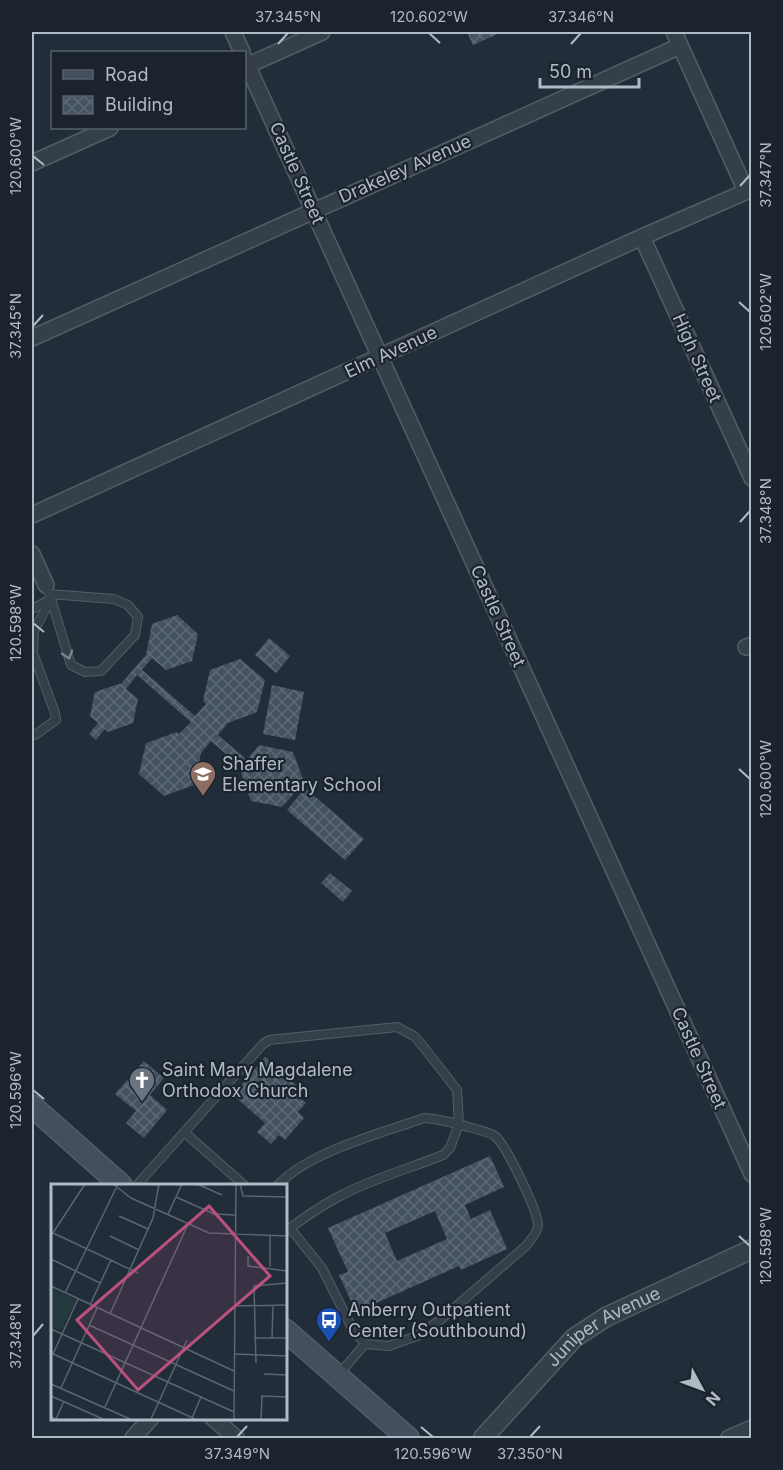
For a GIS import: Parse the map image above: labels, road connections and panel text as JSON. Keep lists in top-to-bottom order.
{
  "streets": {
    "street": [
      "Drakeley Avenue",
      "Castle Street",
      "Elm Avenue",
      "High Street",
      "Juniper Avenue"
    ]
  },
  "crossings": [
    ["Drakeley Avenue", "Castle Street"],
    ["Castle Street", "Elm Avenue"],
    ["Elm Avenue", "High Street"]
  ],
  "places": {
    "school or university": ["Shaffer Elementary School"],
    "church": ["Saint Mary Magdalene Orthodox Church"],
    "bus stop": ["Anberry Outpatient Center (Southbound)"]
  },
  "legend": ["Road", "Building"],
  "scale_bar": "50 m",
  "north": "bottom right",
  "coordinates": [
    "37.345°N",
    "120.602°W",
    "37.346°N",
    "120.600°W",
    "37.347°N",
    "37.348°N",
    "120.598°W",
    "120.596°W",
    "37.349°N",
    "37.350°N"
  ]
}
